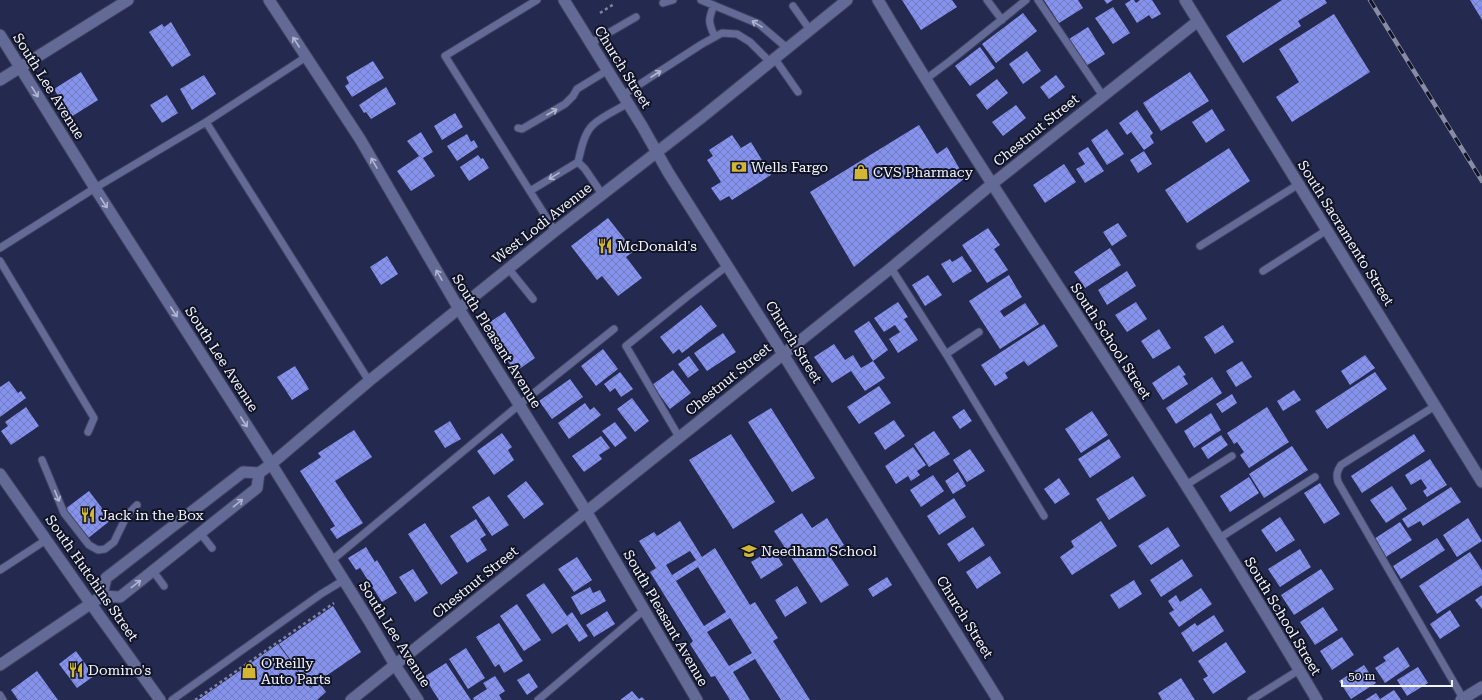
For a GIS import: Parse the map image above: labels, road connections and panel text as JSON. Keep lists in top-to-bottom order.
{
  "streets": {
    "street": [
      "Church Street",
      "South Lee Avenue",
      "Chestnut Street",
      "West Lodi Avenue",
      "South Sacramento Street",
      "South Pleasant Avenue",
      "South School Street",
      "South Hutchins Street"
    ]
  },
  "crossings": [
    ["Church Street", "Chestnut Street"],
    ["Church Street", "West Lodi Avenue"],
    ["South Lee Avenue", "Chestnut Street"],
    ["South Lee Avenue", "West Lodi Avenue"],
    ["Chestnut Street", "South Sacramento Street"],
    ["Chestnut Street", "South Pleasant Avenue"],
    ["Chestnut Street", "South School Street"],
    ["West Lodi Avenue", "South Pleasant Avenue"]
  ],
  "one_way": ["South Lee Avenue", "South Pleasant Avenue"],
  "places": {
    "bank": ["Wells Fargo"],
    "shop": ["CVS Pharmacy", "O'Reilly Auto Parts"],
    "restaurant": ["McDonald's", "Jack in the Box", "Domino's"],
    "school or university": ["Needham School"]
  },
  "scale_bar": "50 m"
}
